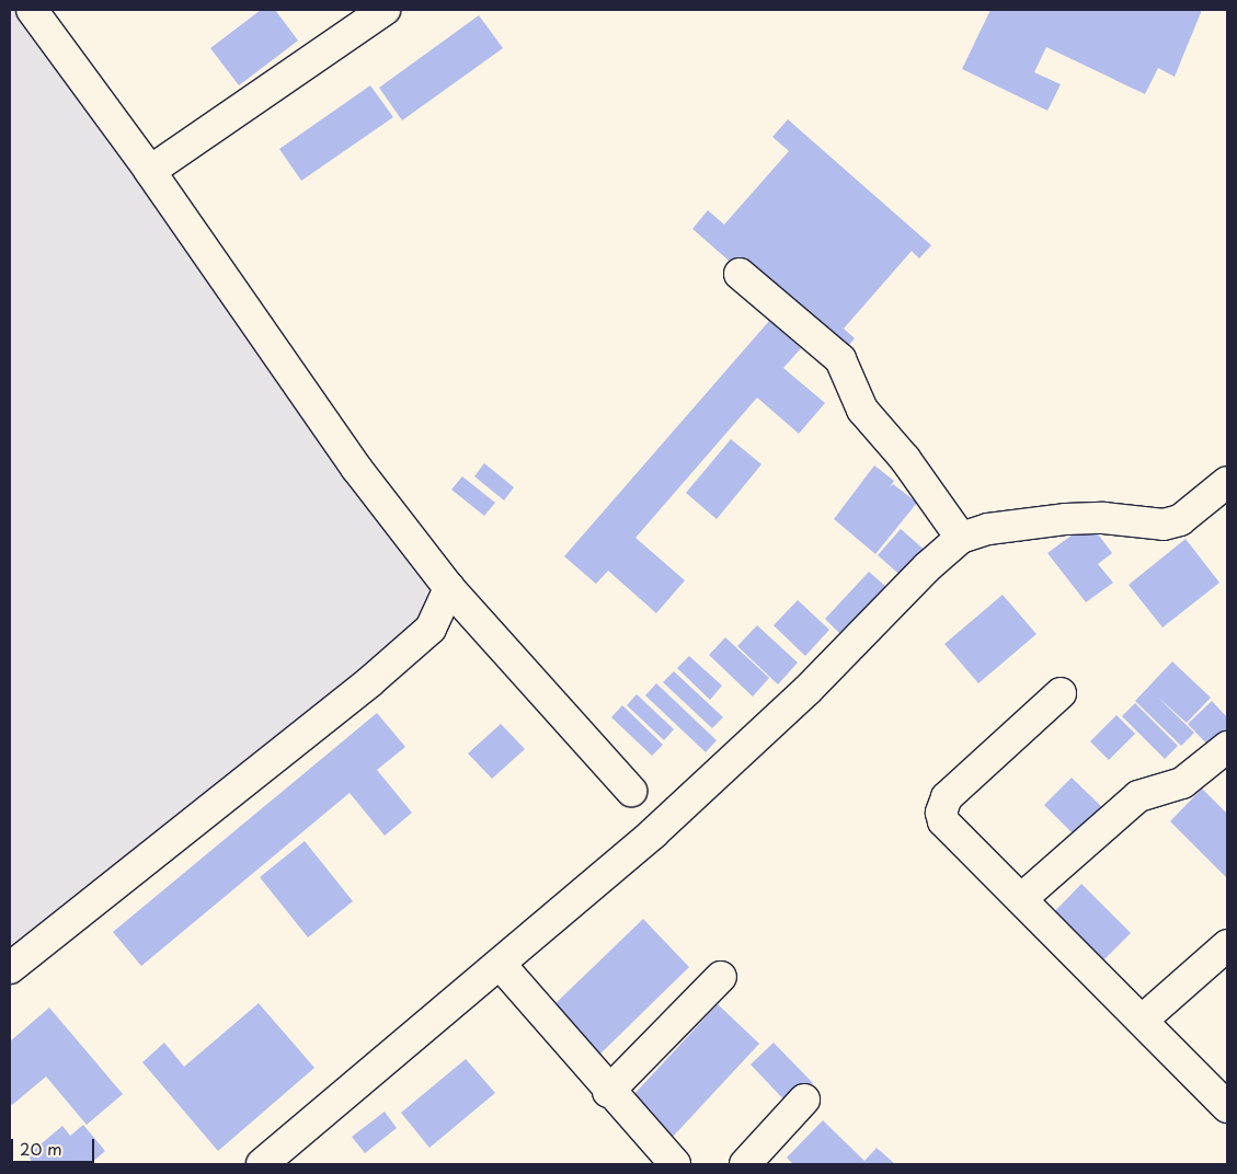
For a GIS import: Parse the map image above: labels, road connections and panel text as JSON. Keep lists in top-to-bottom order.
{
  "scale_bar": "20 m"
}
